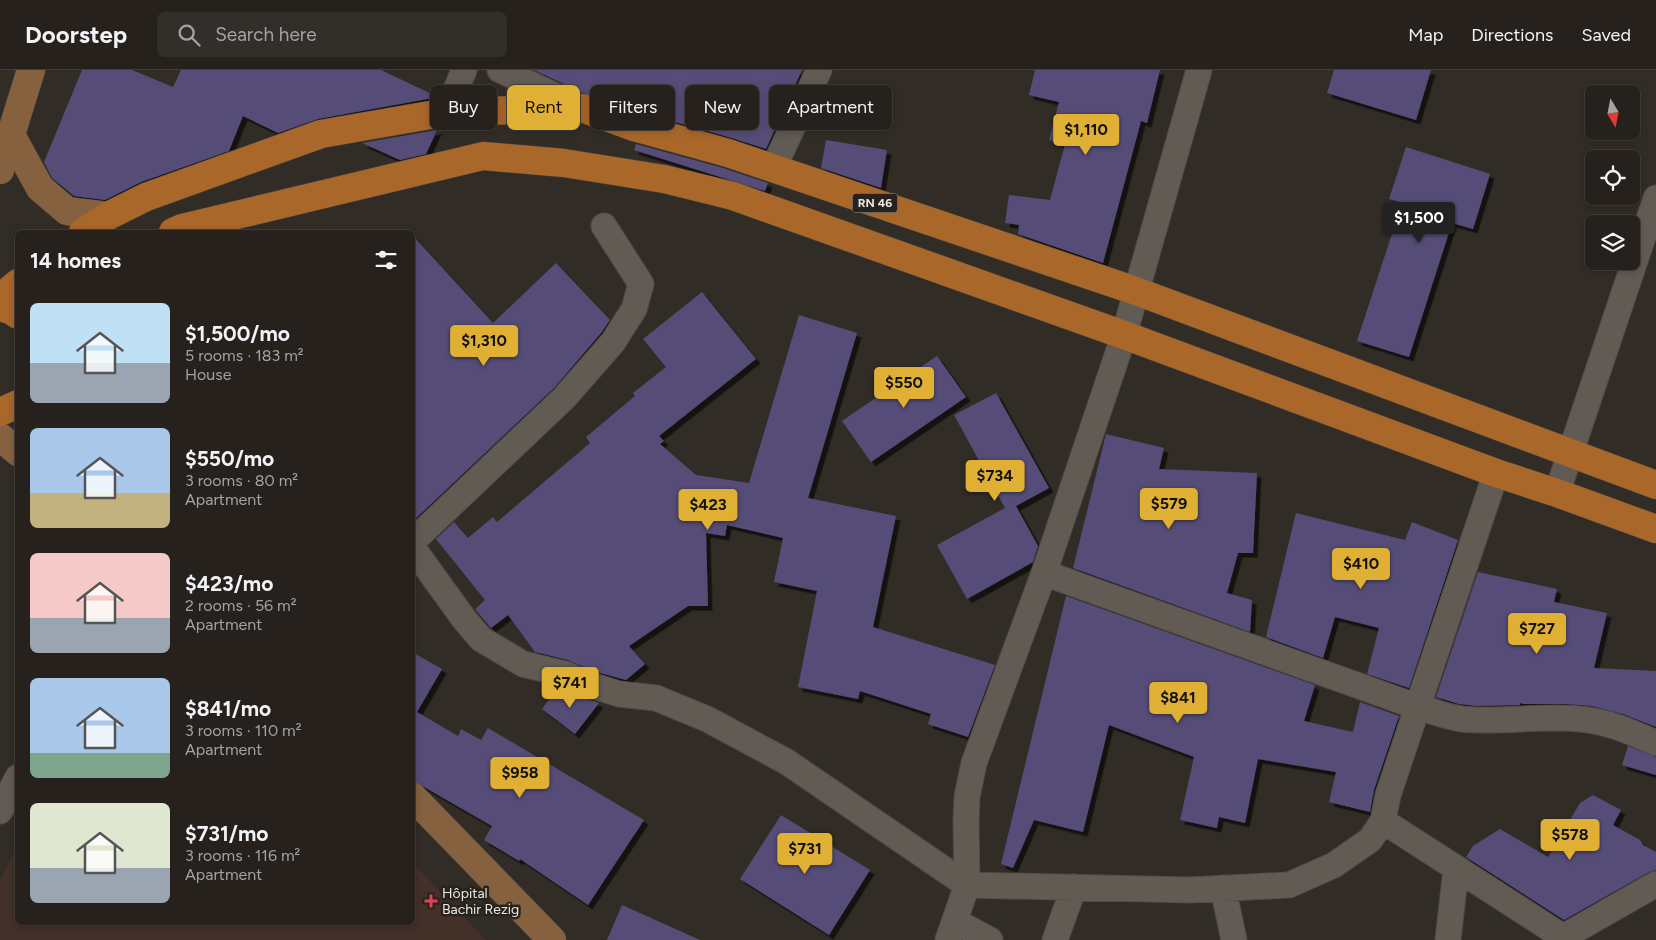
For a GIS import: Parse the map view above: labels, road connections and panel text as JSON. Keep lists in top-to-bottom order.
{
  "streets": {
    "main road": ["RN 46"]
  },
  "places": {
    "health": ["Hôpital Bachir Rezig"]
  },
  "north": "bottom",
  "page": {
    "header": "Doorstep",
    "search": "Search here",
    "nav": ["Map", "Directions", "Saved"],
    "chip": [
      "Buy",
      "Rent",
      "Filters",
      "New",
      "Apartment"
    ],
    "price": [
      "$1,110",
      "$1,500",
      "$1,310",
      "$550",
      "$734",
      "$579",
      "$423",
      "$410",
      "$727",
      "$741",
      "$841",
      "$958",
      "$578",
      "$731"
    ],
    "heading": "14 homes",
    "list": [
      {
        "name": "$1,500/mo",
        "note": "5 rooms · 183 m² · House"
      },
      {
        "name": "$550/mo",
        "note": "3 rooms · 80 m² · Apartment"
      },
      {
        "name": "$423/mo",
        "note": "2 rooms · 56 m² · Apartment"
      },
      {
        "name": "$841/mo",
        "note": "3 rooms · 110 m² · Apartment"
      },
      {
        "name": "$731/mo",
        "note": "3 rooms · 116 m² · Apartment"
      }
    ]
  }
}
